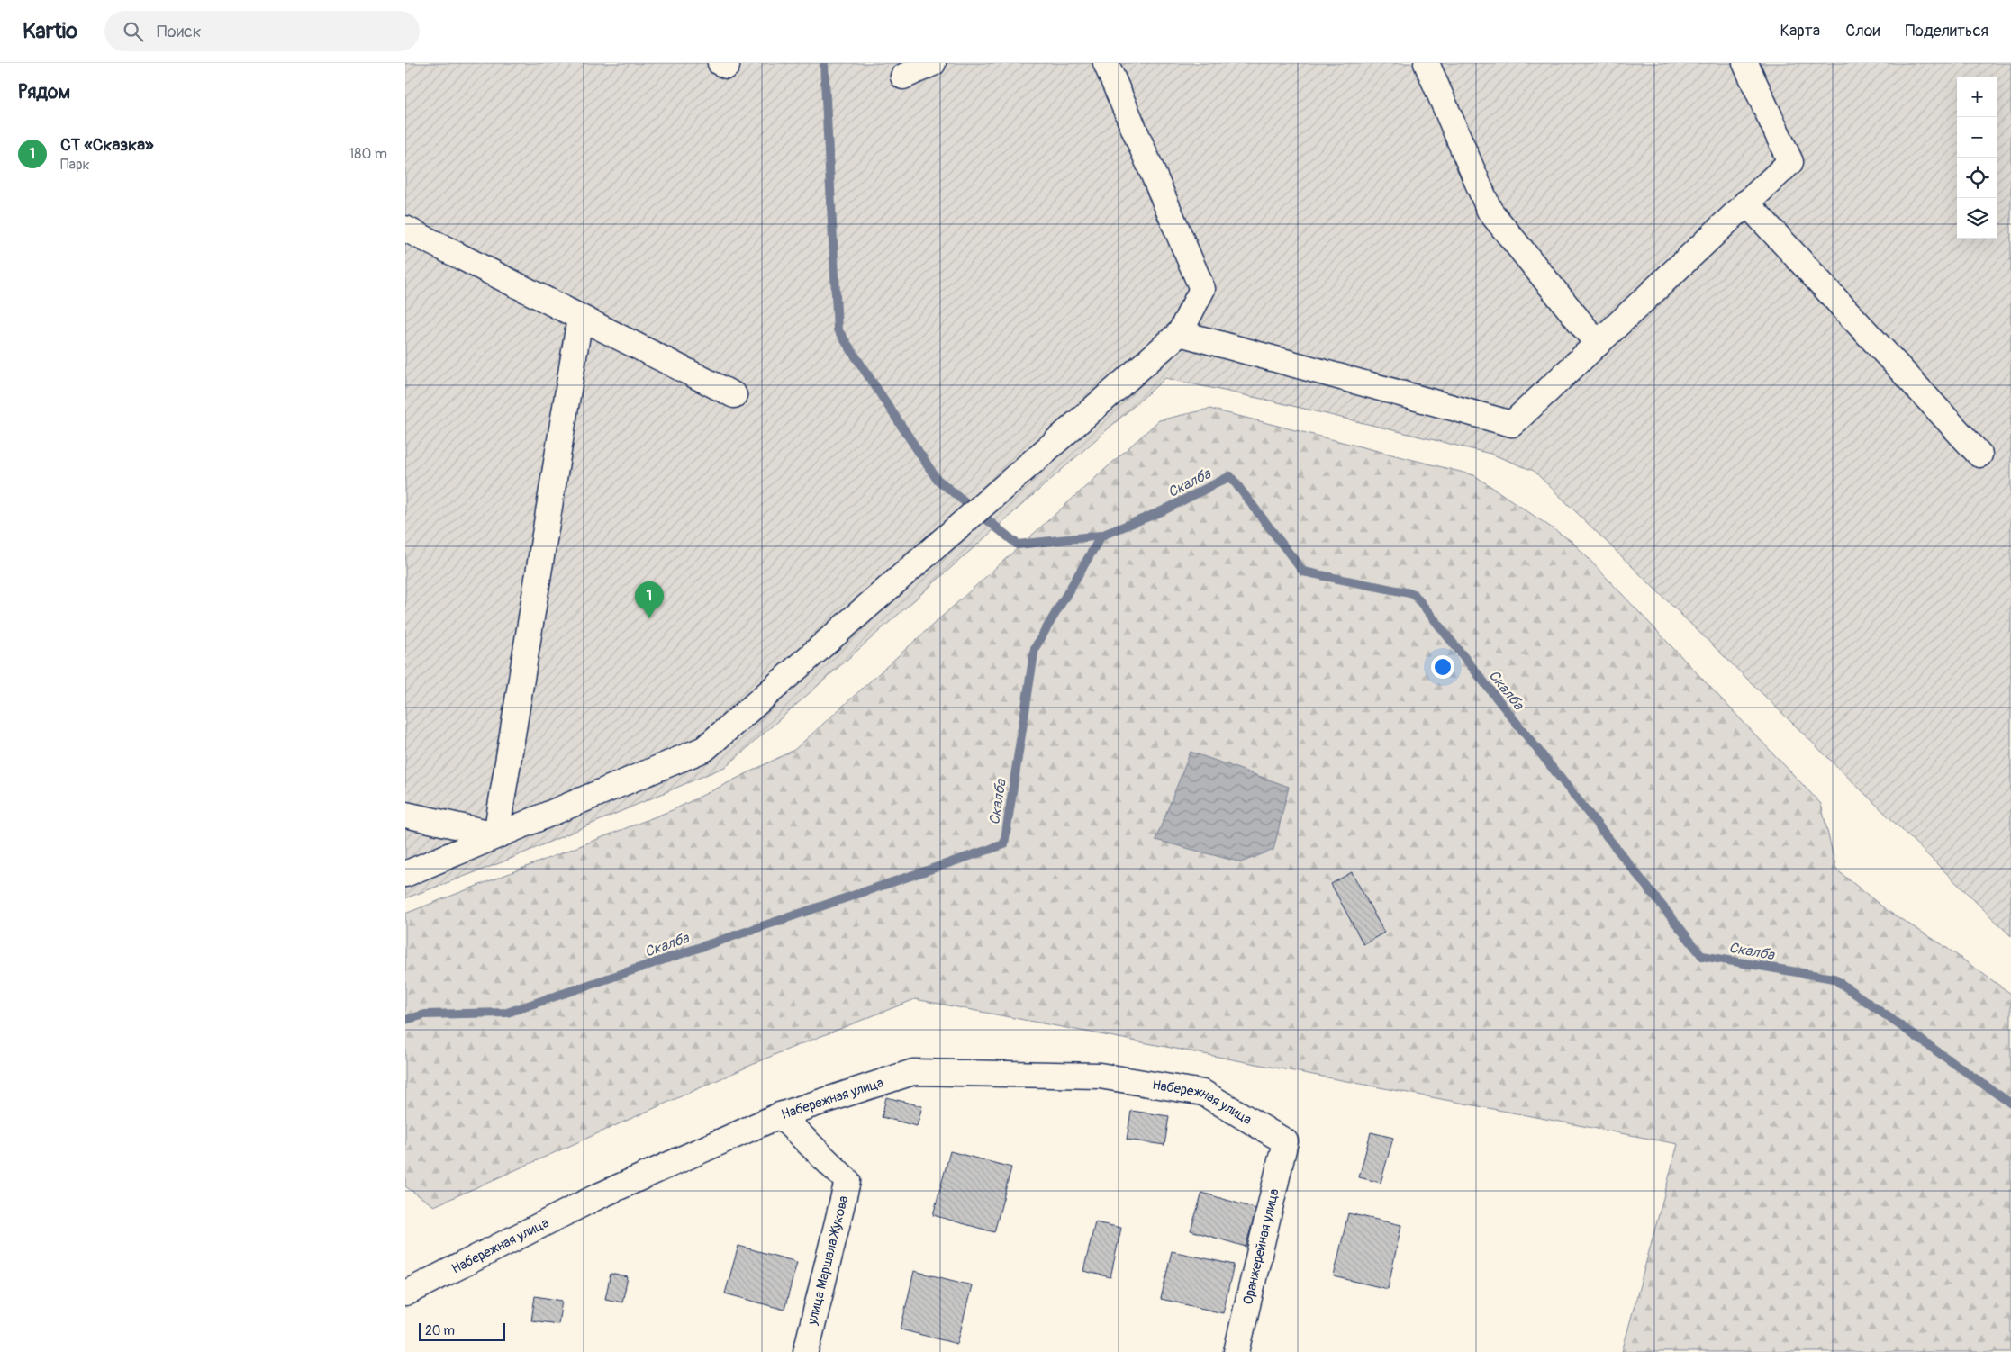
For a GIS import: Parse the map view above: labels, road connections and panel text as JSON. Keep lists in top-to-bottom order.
{
  "streets": {
    "street": ["Набережная улица", "Оранжерейная улица", "улица Маршала Жукова"]
  },
  "crossings": [
    ["Набережная улица", "Оранжерейная улица"],
    ["Набережная улица", "улица Маршала Жукова"]
  ],
  "water": ["Скалба"],
  "scale_bar": "20 m",
  "page": {
    "header": "Kartio",
    "search": "Поиск",
    "nav": ["Карта", "Слои", "Поделиться"],
    "heading": "Рядом",
    "map_buttons": ["+", "−"],
    "list": [
      {
        "mark": "1",
        "name": "СТ «Сказка»",
        "note": "Парк",
        "value": "180 m"
      }
    ],
    "pins": "1",
    "scale": "20 m"
  }
}
